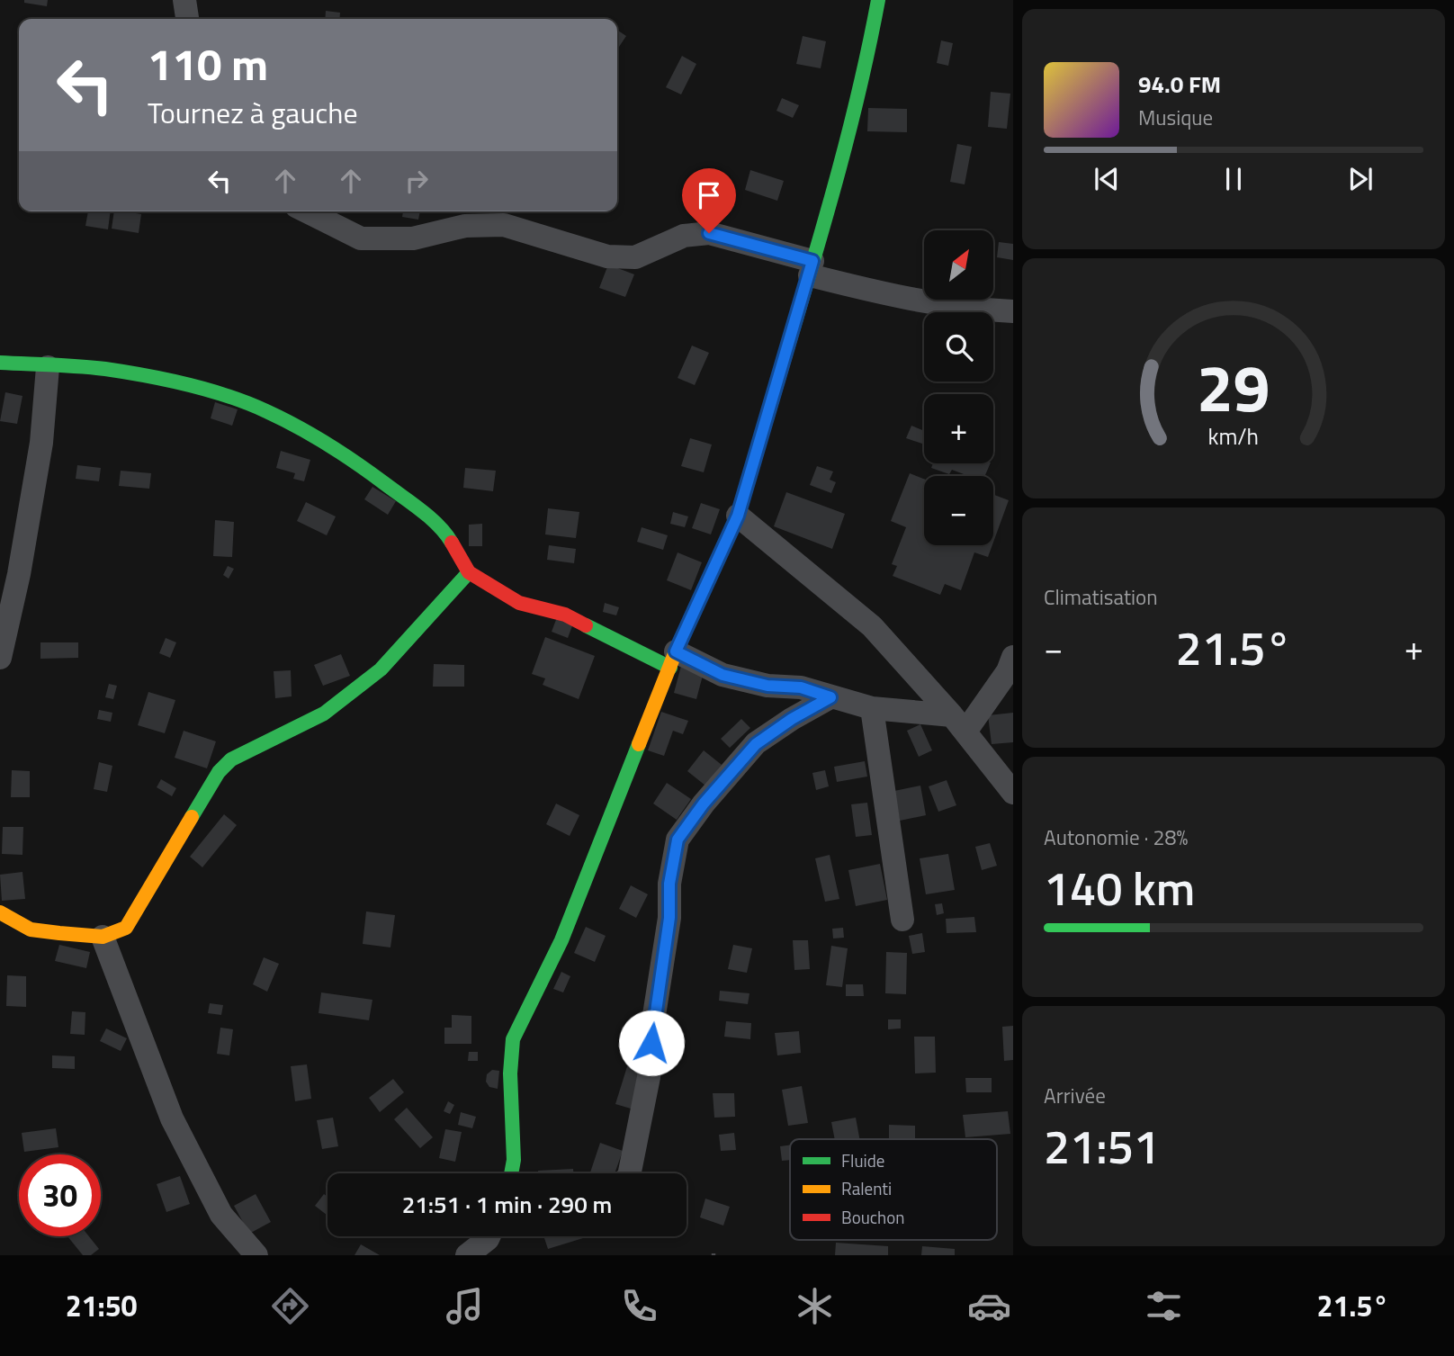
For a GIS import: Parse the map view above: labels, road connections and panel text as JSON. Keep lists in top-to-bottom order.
{
  "legend": ["Fluide", "Ralenti", "Bouchon"],
  "north": "top right",
  "page": {
    "turn": ["110 m", "Tournez à gauche"],
    "song": ["94.0 FM", "Musique"],
    "map_buttons": ["+", "−"],
    "tile": [
      "Climatisation",
      ["Autonomie · 28%", "140 km"],
      ["Arrivée", "21:51"]
    ],
    "heat": ["−", "21.5°", "+"],
    "limit": "30",
    "trip": "21:51 · 1 min · 290 m",
    "tabs": ["21:50", "21.5°"],
    "gauge": ["29", "km/h"]
  }
}
